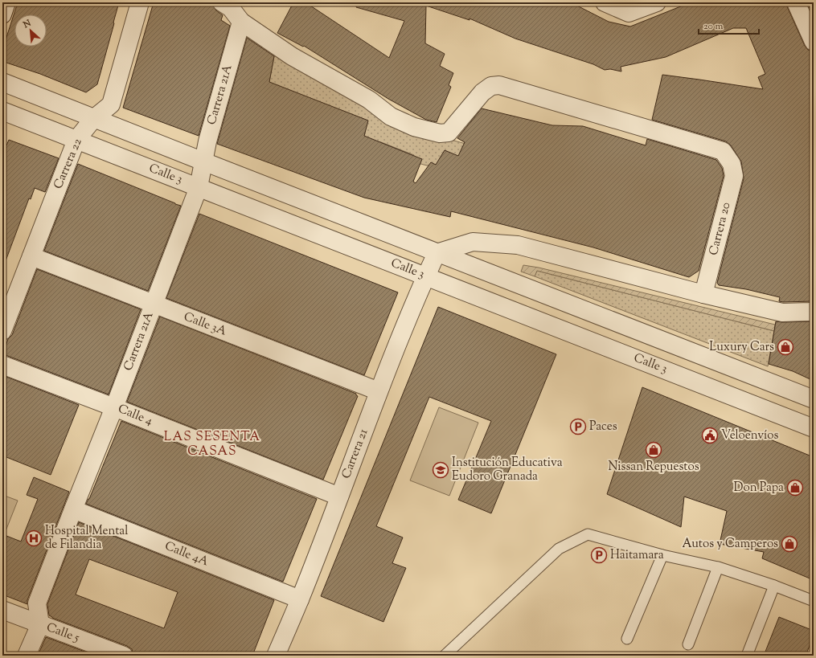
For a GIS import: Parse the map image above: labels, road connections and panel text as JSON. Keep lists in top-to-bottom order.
{
  "streets": {
    "street": [
      "Carrera 21A",
      "Carrera 22",
      "Calle 3",
      "Carrera 20",
      "Calle 3A",
      "Calle 4",
      "Carrera 21",
      "Calle 4A",
      "Calle 5"
    ]
  },
  "crossings": [
    ["Carrera 21A", "Calle 3"],
    ["Carrera 21A", "Carrera 20"],
    ["Carrera 21A", "Calle 3A"],
    ["Carrera 21A", "Calle 4"],
    ["Carrera 21A", "Calle 4A"],
    ["Carrera 21A", "Calle 5"],
    ["Carrera 22", "Calle 3"],
    ["Carrera 22", "Calle 3A"],
    ["Calle 3", "Carrera 21"],
    ["Calle 3A", "Carrera 21"],
    ["Calle 4", "Carrera 21"],
    ["Carrera 21", "Calle 4A"]
  ],
  "districts": ["LAS SESENTA CASAS"],
  "places": {
    "shop": [
      "Luxury Cars",
      "Nissan Repuestos",
      "Don Papa",
      "Autos y Camperos"
    ],
    "parking": ["Paces", "Haitamara"],
    "public building": ["Veloenvíos"],
    "school or university": ["Institución Educativa Eudoro Granada"],
    "hospital": ["Hospital Mental de Filandia"]
  },
  "scale_bar": "20 m",
  "north": "top left"
}
